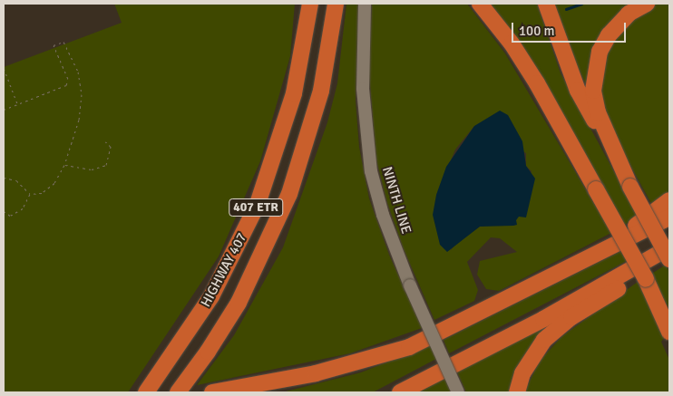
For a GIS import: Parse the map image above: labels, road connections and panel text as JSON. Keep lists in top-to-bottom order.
{
  "streets": {
    "highway": ["407 ETR", "HIGHWAY 407"],
    "main road": ["NINTH LINE"]
  },
  "scale_bar": "100 m"
}
